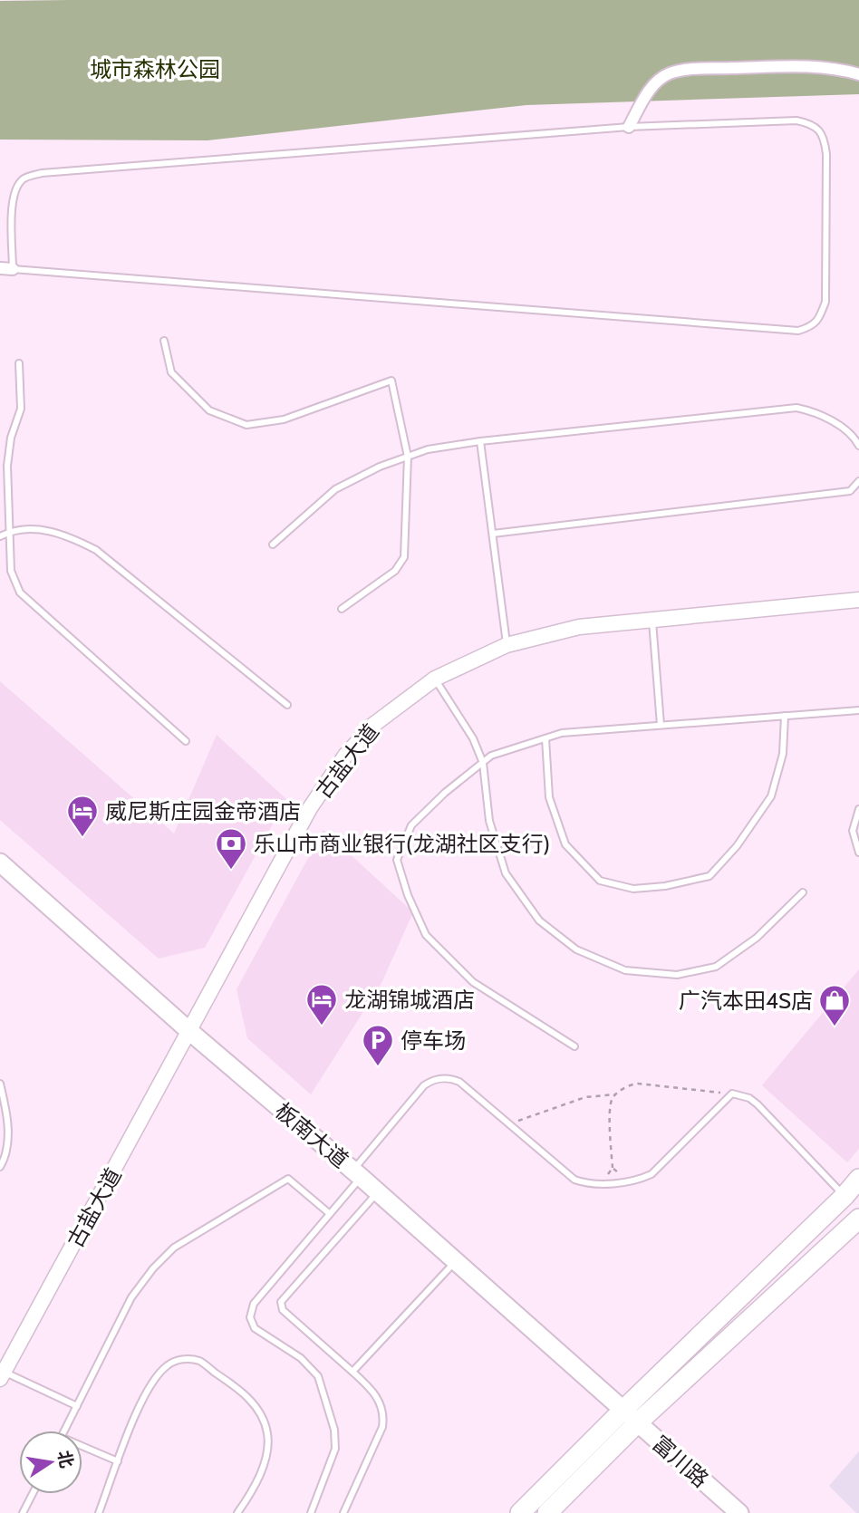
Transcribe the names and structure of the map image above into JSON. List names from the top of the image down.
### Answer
{
  "streets": {
    "main road": ["板南大道", "富川路"],
    "street": ["古盐大道"]
  },
  "crossings": [
    ["古盐大道", "板南大道"],
    ["板南大道", "富川路"]
  ],
  "parks": ["城市森林公园"],
  "places": {
    "hotel": ["威尼斯庄园金帝酒店", "龙湖锦城酒店"],
    "bank": ["乐山市商业银行(龙湖社区支行)"],
    "shop": ["广汽本田4S店"],
    "parking": ["停车场"]
  },
  "north": "right"
}
